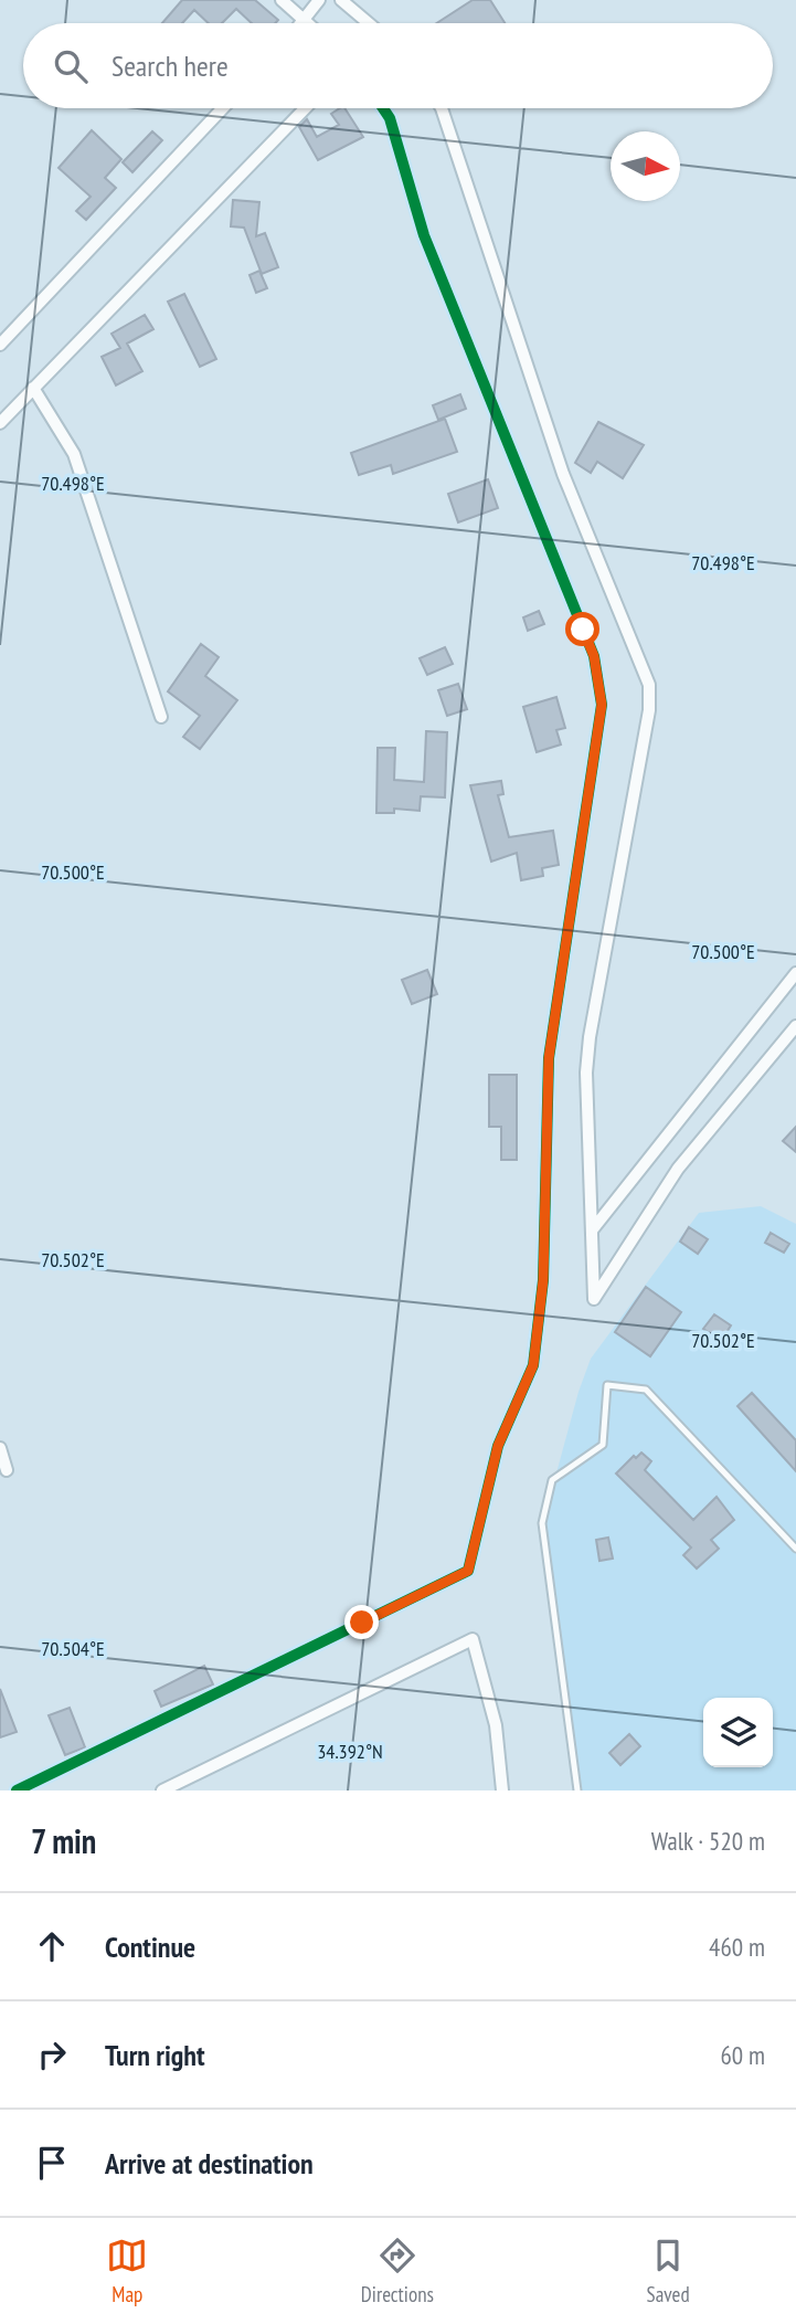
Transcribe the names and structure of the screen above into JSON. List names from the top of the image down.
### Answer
{
  "north": "right",
  "page": {
    "search": "Search here",
    "heading": ["7 min", "Walk · 520 m"],
    "list": [
      ["Continue", "460 m"],
      ["Turn right", "60 m"],
      "Arrive at destination"
    ],
    "nav": ["Map", "Directions", "Saved"]
  },
  "coordinates": [
    "70.498°E",
    "70.500°E",
    "70.502°E",
    "70.504°E",
    "34.392°N"
  ]
}
